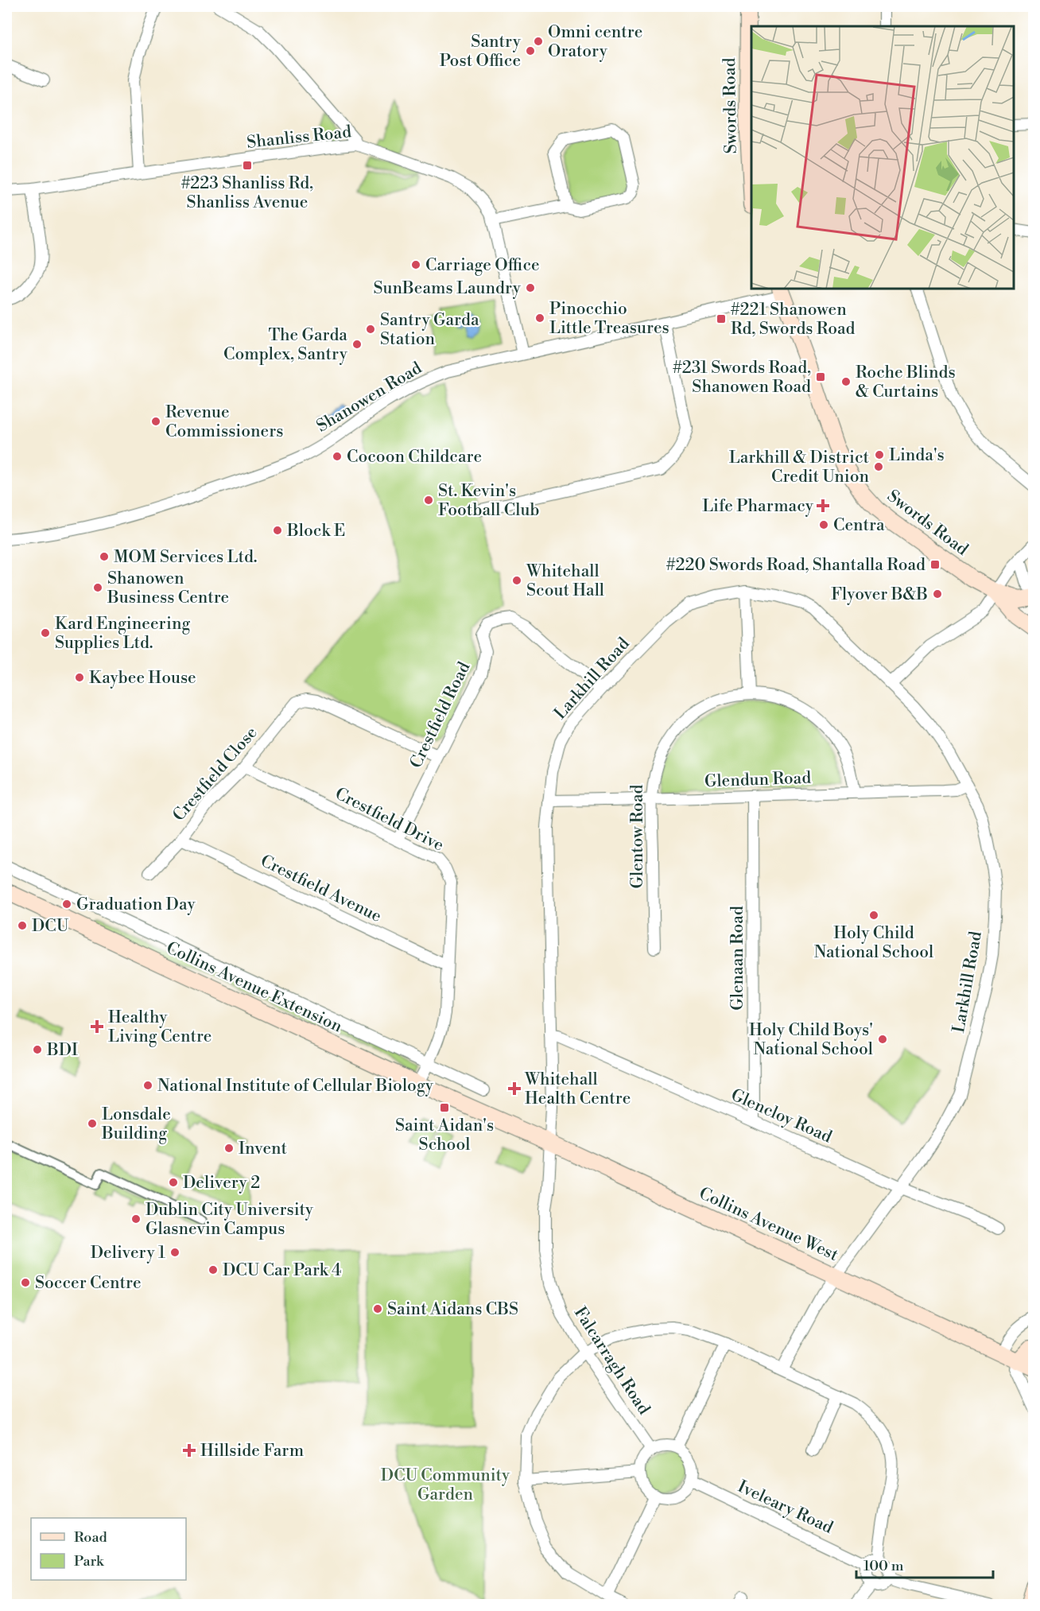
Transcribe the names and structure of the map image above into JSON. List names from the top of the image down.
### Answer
{
  "streets": {
    "main road": ["Swords Road", "Collins Avenue Extension", "Collins Avenue West"],
    "street": [
      "Shanliss Road",
      "Shanowen Road",
      "Larkhill Road",
      "Crestfield Road",
      "Crestfield Close",
      "Glendun Road",
      "Crestfield Drive",
      "Glentow Road",
      "Crestfield Avenue",
      "Glenaan Road",
      "Glencloy Road",
      "Falcarragh Road",
      "Iveleary Road"
    ]
  },
  "crossings": [
    ["Swords Road", "Shanowen Road"],
    ["Shanliss Road", "Shanowen Road"],
    ["Larkhill Road", "Crestfield Road"],
    ["Larkhill Road", "Glendun Road"],
    ["Larkhill Road", "Glencloy Road"],
    ["Larkhill Road", "Collins Avenue West"],
    ["Larkhill Road", "Falcarragh Road"],
    ["Crestfield Road", "Crestfield Close"],
    ["Crestfield Road", "Crestfield Drive"],
    ["Crestfield Close", "Crestfield Drive"],
    ["Crestfield Close", "Crestfield Avenue"],
    ["Glendun Road", "Glentow Road"],
    ["Glendun Road", "Glenaan Road"],
    ["Crestfield Drive", "Crestfield Avenue"],
    ["Crestfield Drive", "Collins Avenue Extension"],
    ["Glenaan Road", "Glencloy Road"],
    ["Collins Avenue Extension", "Collins Avenue West"],
    ["Collins Avenue West", "Falcarragh Road"],
    ["Falcarragh Road", "Iveleary Road"]
  ],
  "parks": ["DCU Community Garden"],
  "places": {
    "other": [
      "Omni centre Oratory",
      "Santry Post Office",
      "Carriage Office",
      "SunBeams Laundry",
      "Pinocchio Little Treasures",
      "Santry Garda Station",
      "The Garda Complex, Santry",
      "Roche Blinds & Curtains",
      "Revenue Commissioners",
      "Linda's",
      "Cocoon Childcare",
      "Larkhill & District Credit Union",
      "St. Kevin's Football Club",
      "Centra",
      "Block E",
      "MOM Services Ltd.",
      "Whitehall Scout Hall",
      "Shanowen Business Centre",
      "Flyover B&B",
      "Kard Engineering Supplies Ltd.",
      "Kaybee House",
      "Graduation Day",
      "Holy Child National School",
      "DCU",
      "Holy Child Boys' National School",
      "BDI",
      "National Institute of Cellular Biology",
      "Lonsdale Building",
      "Invent",
      "Delivery 2",
      "Dublin City University Glasnevin Campus",
      "Delivery 1",
      "DCU Car Park 4",
      "Soccer Centre",
      "Saint Aidans CBS"
    ],
    "transit": [
      "#223 Shanliss Rd, Shanliss Avenue",
      "#221 Shanowen Rd, Swords Road",
      "#231 Swords Road, Shanowen Road",
      "#220 Swords Road, Shantalla Road",
      "Saint Aidan's School"
    ],
    "health": [
      "Life Pharmacy",
      "Healthy Living Centre",
      "Whitehall Health Centre",
      "Hillside Farm"
    ]
  },
  "legend": ["Road", "Park"],
  "scale_bar": "100 m"
}
